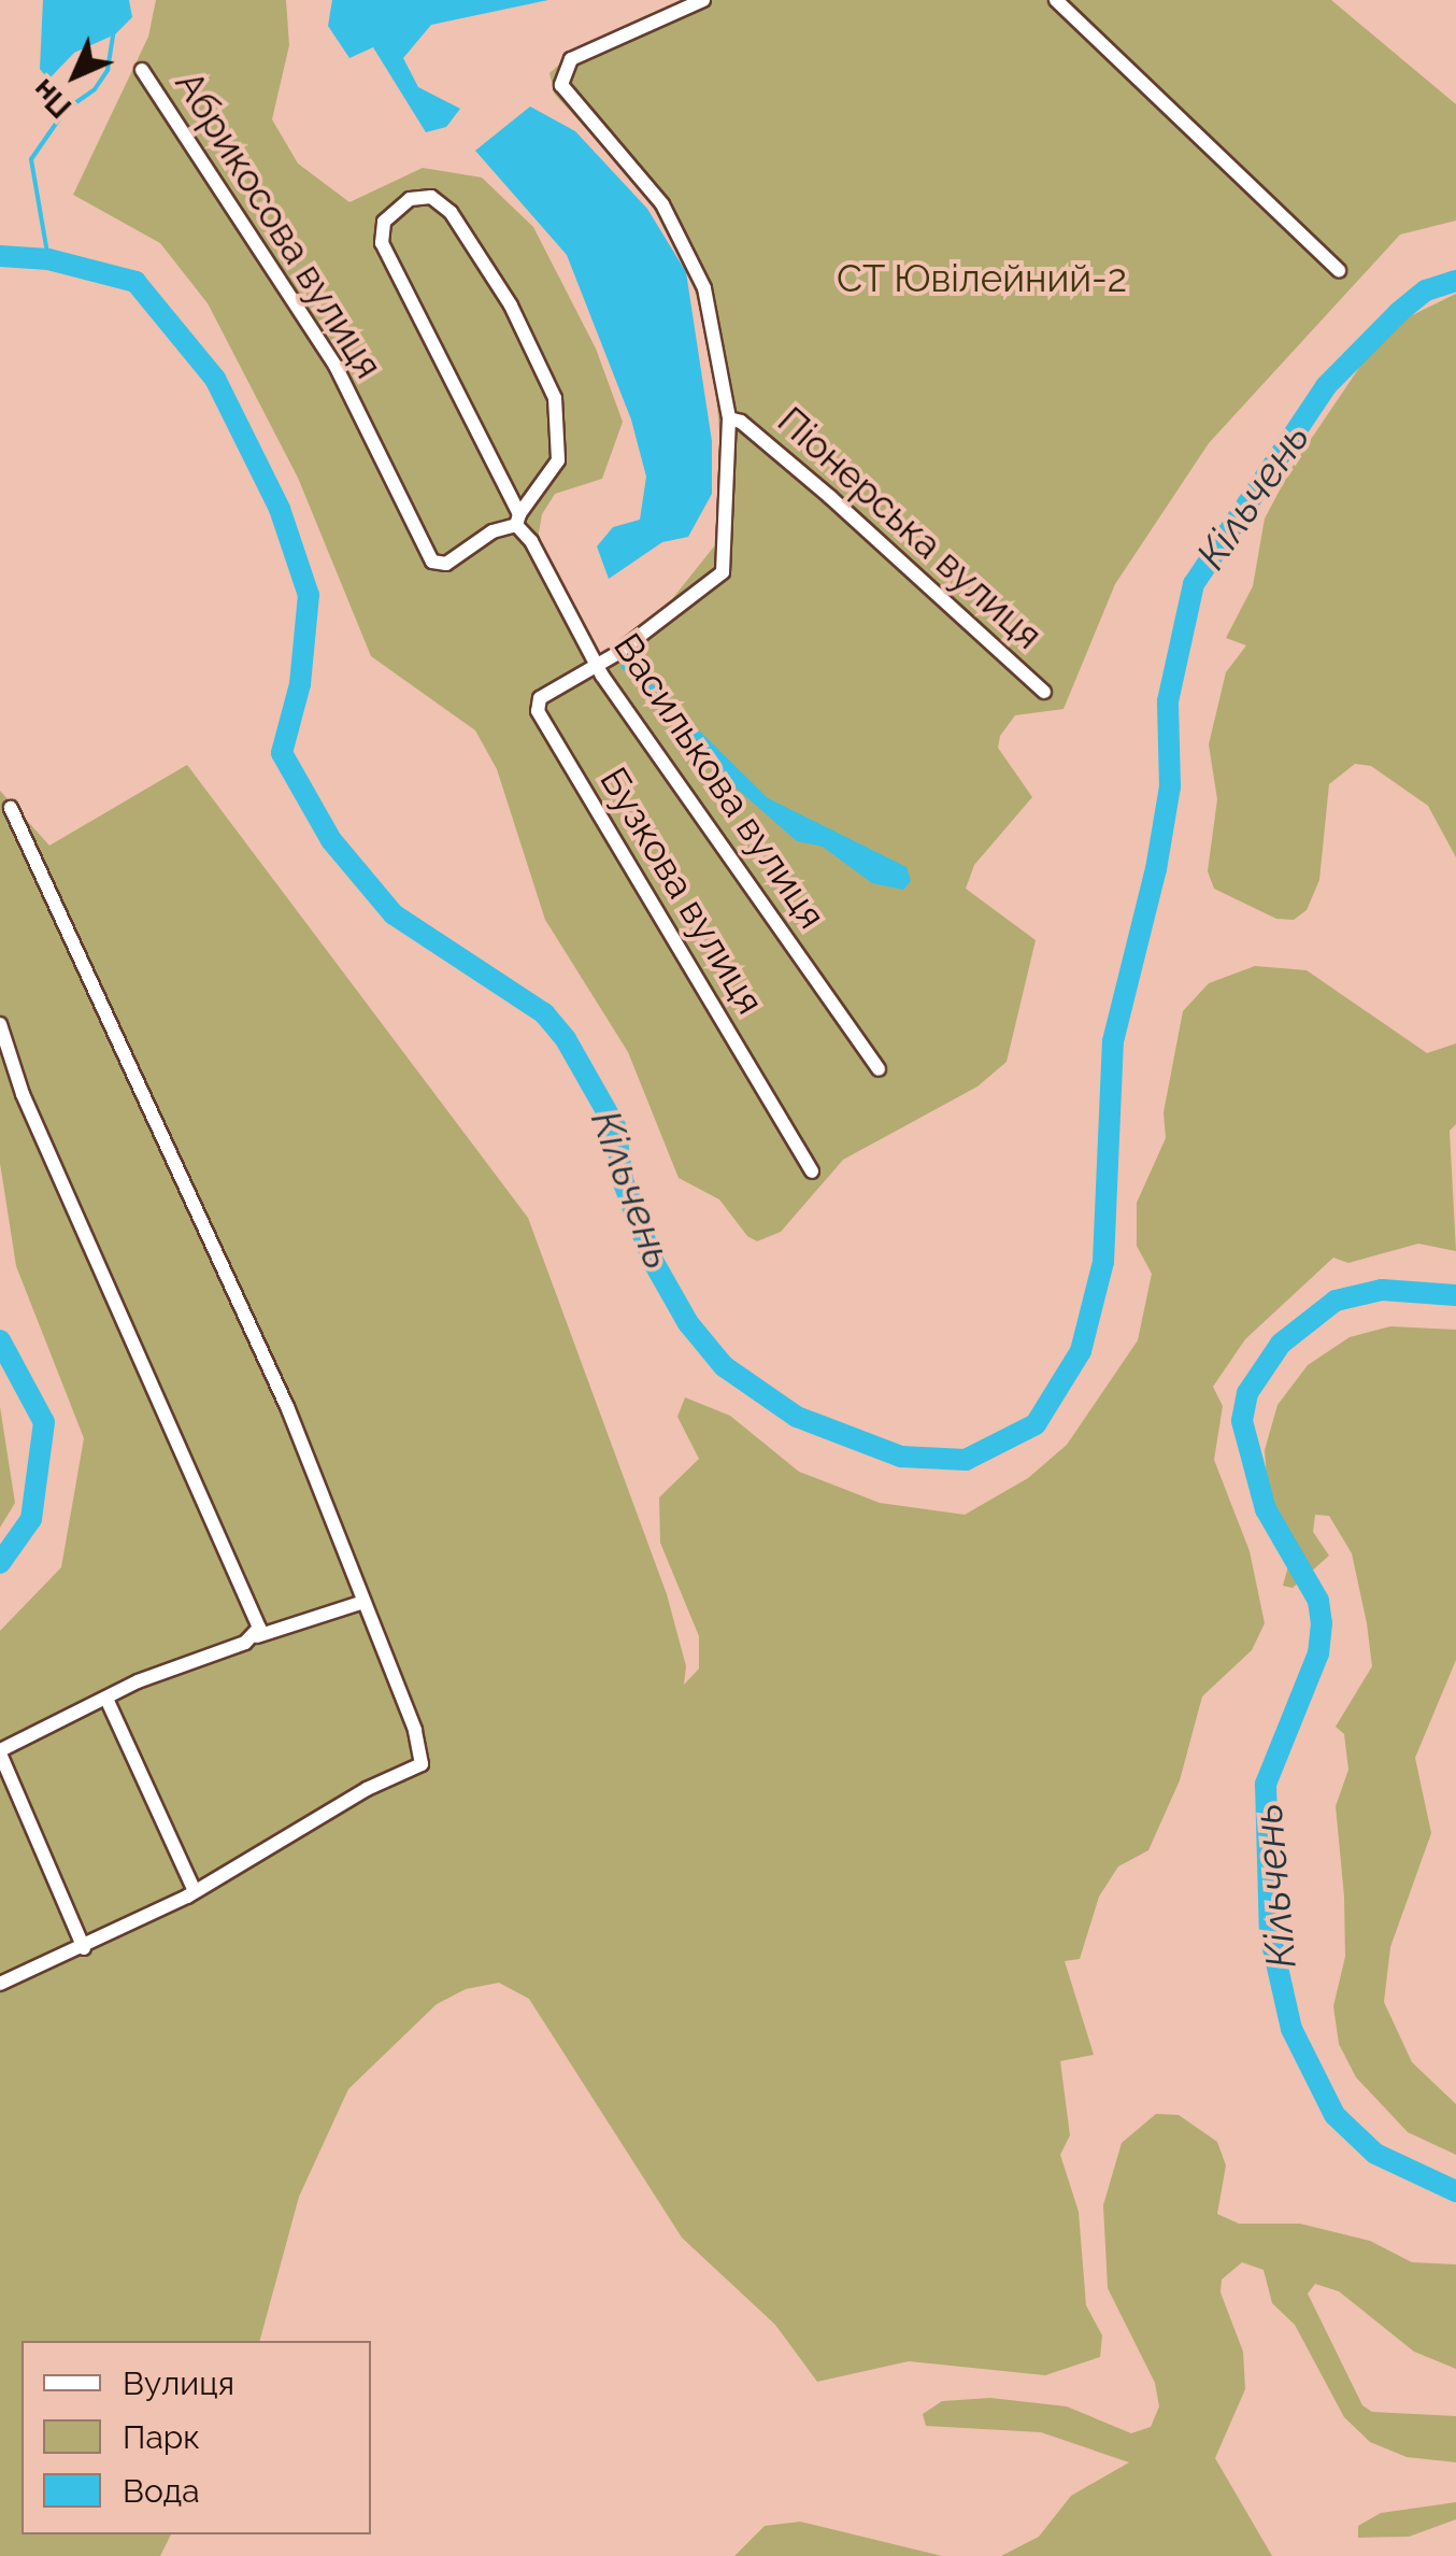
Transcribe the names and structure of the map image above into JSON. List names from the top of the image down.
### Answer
{
  "streets": {
    "street": [
      "Абрикосова вулиця",
      "Піонерська вулиця",
      "Василькова вулиця",
      "Бузкова вулиця"
    ]
  },
  "crossings": [
    ["Абрикосова вулиця", "Василькова вулиця"],
    ["Василькова вулиця", "Бузкова вулиця"]
  ],
  "water": ["Кільчень"],
  "parks": ["СT Ювілейний-2"],
  "legend": ["Вулиця", "Парк", "Вода"],
  "north": "bottom left"
}
